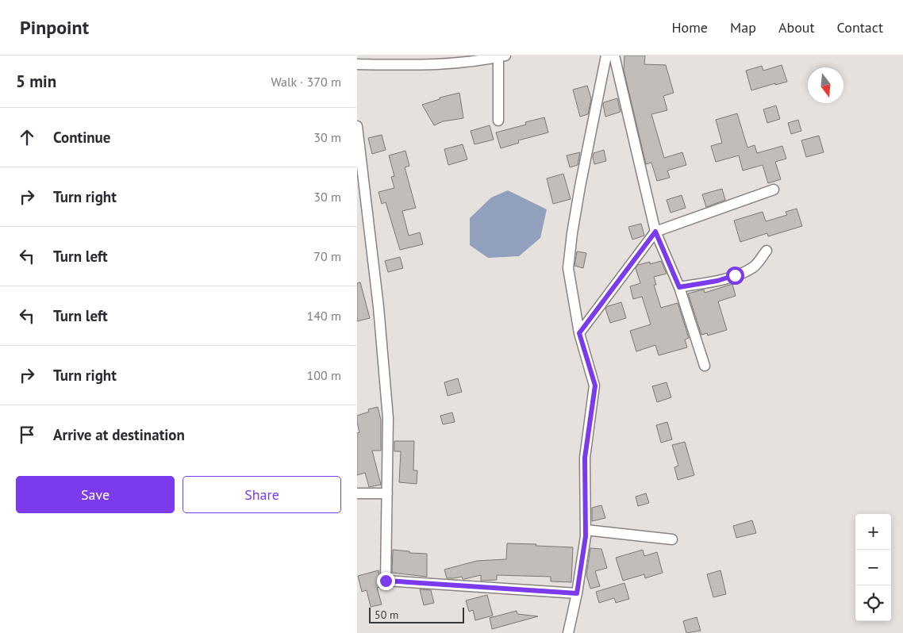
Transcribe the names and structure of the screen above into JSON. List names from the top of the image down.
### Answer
{
  "scale_bar": "50 m",
  "north": "bottom",
  "page": {
    "header": "Pinpoint",
    "nav": [
      "Home",
      "Map",
      "About",
      "Contact"
    ],
    "heading": ["5 min", "Walk · 370 m"],
    "list": [
      ["Continue", "30 m"],
      ["Turn right", "30 m"],
      ["Turn left", "70 m"],
      ["Turn left", "140 m"],
      ["Turn right", "100 m"],
      "Arrive at destination"
    ],
    "buttons": ["Save", "Share"],
    "map_buttons": ["+", "−"],
    "scale": "50 m"
  }
}
